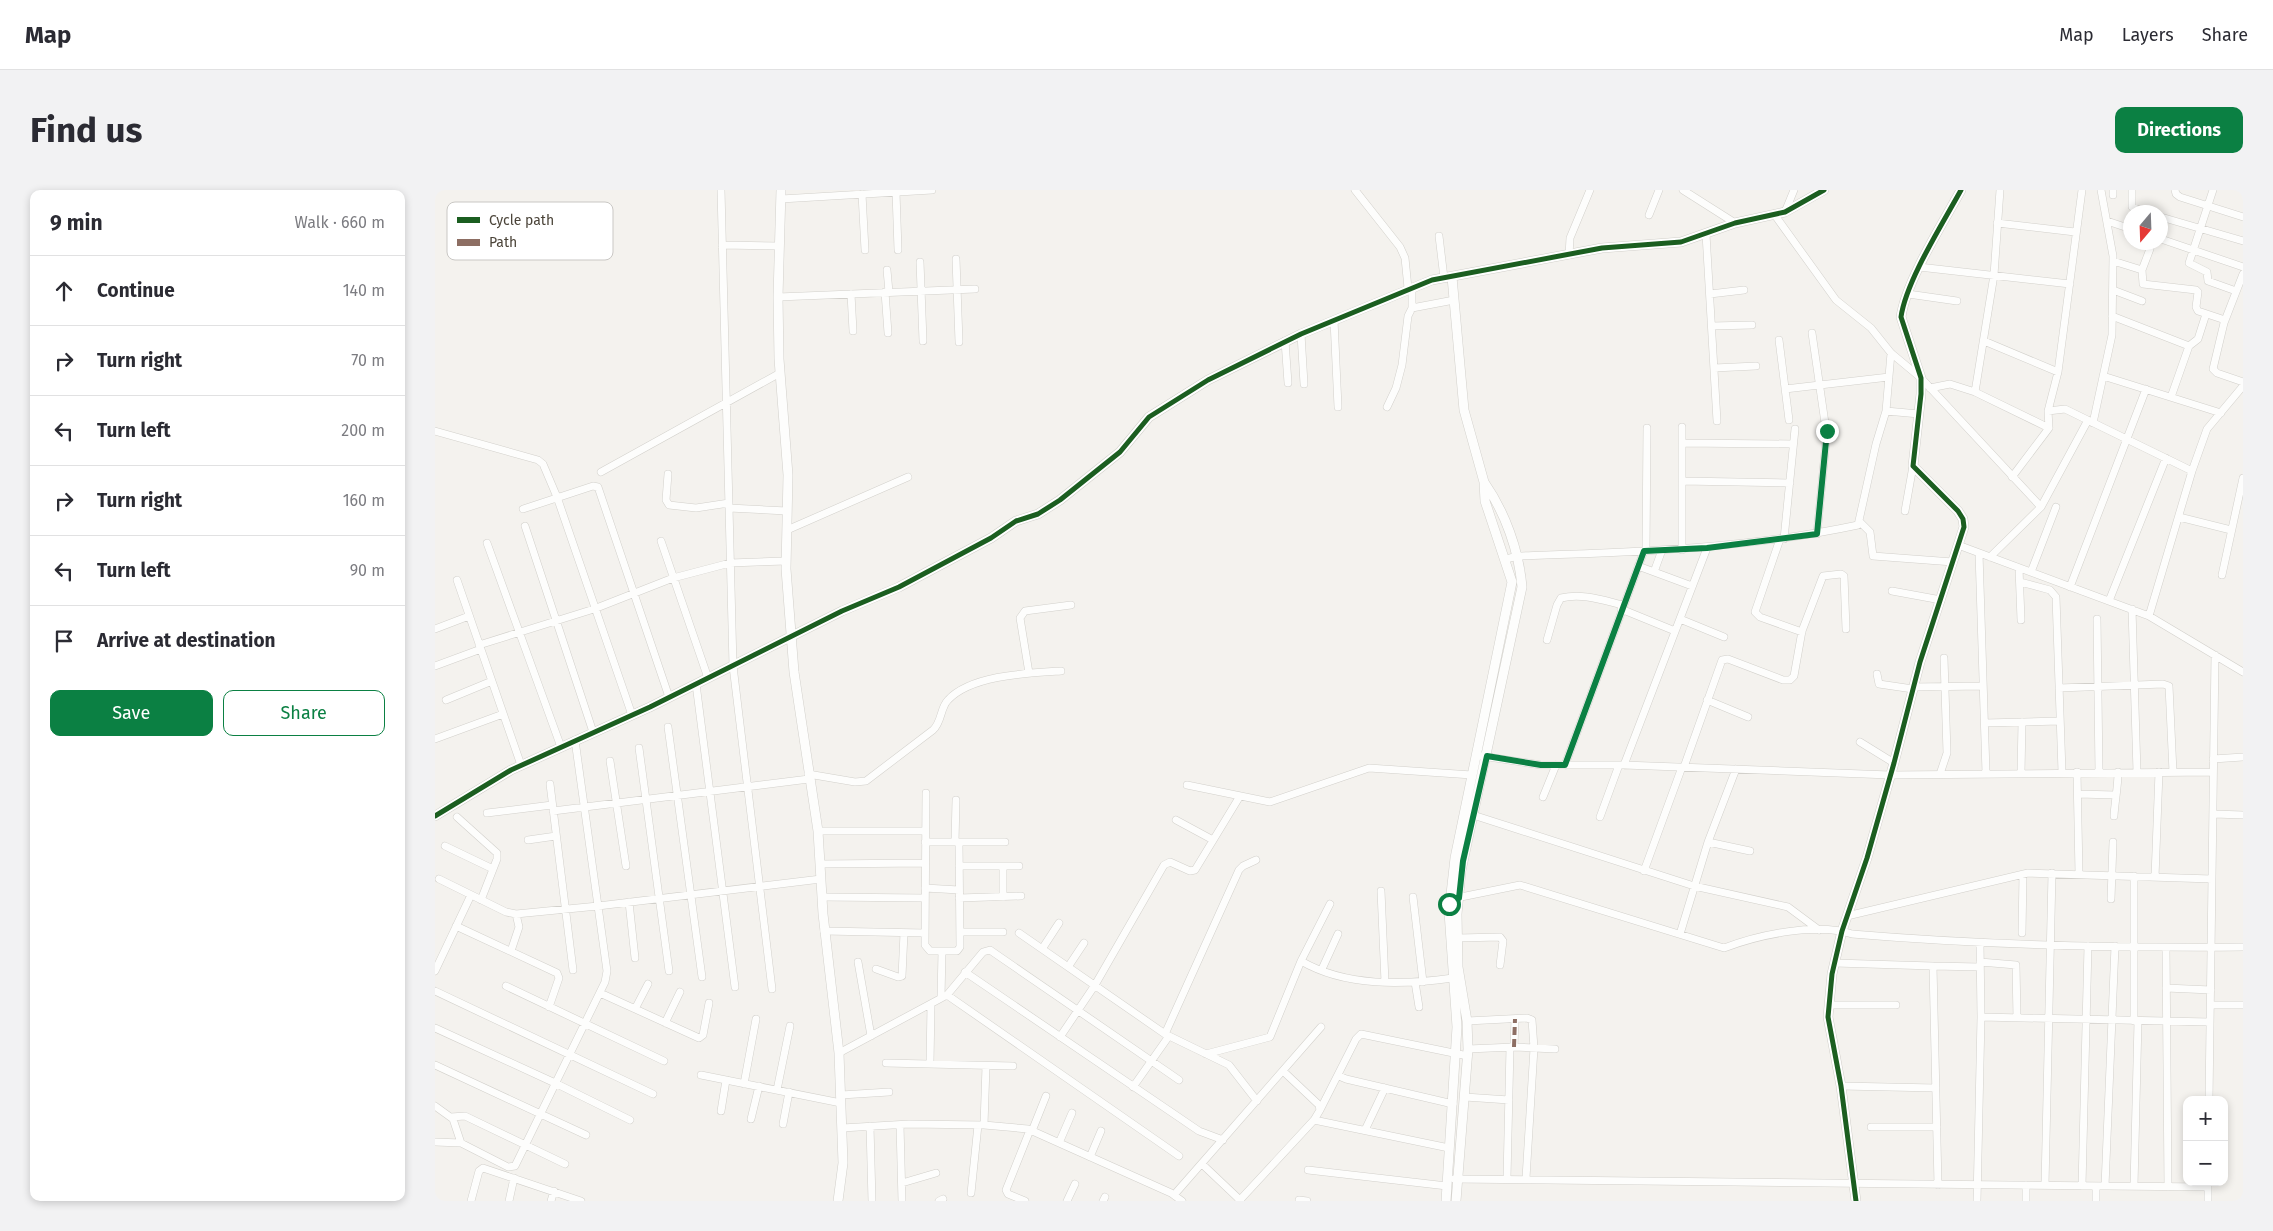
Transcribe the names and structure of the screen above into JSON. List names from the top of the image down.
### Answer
{
  "legend": ["Cycle path", "Path"],
  "north": "bottom",
  "page": {
    "header": "Map",
    "nav": ["Map", "Layers", "Share"],
    "buttons": [
      "Directions",
      ["Save", "Share"]
    ],
    "title": "Find us",
    "heading": ["9 min", "Walk · 660 m"],
    "list": [
      ["Continue", "140 m"],
      ["Turn right", "70 m"],
      ["Turn left", "200 m"],
      ["Turn right", "160 m"],
      ["Turn left", "90 m"],
      "Arrive at destination"
    ],
    "map_buttons": ["+", "−"]
  }
}
